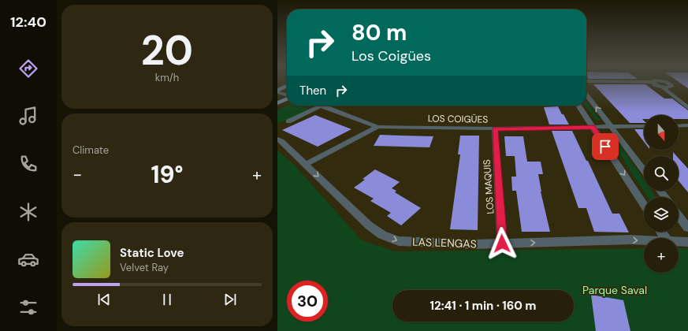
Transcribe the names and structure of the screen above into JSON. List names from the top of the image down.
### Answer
{
  "streets": {
    "street": ["LOS COIGÜES", "LOS MAQUIS", "LAS LENGAS"]
  },
  "crossings": [
    ["LOS COIGÜES", "LOS MAQUIS"],
    ["LOS MAQUIS", "LAS LENGAS"]
  ],
  "one_way": ["LAS LENGAS"],
  "parks": ["Parque Saval"],
  "north": "bottom",
  "page": {
    "tabs": "12:40",
    "tile": [
      ["20", "km/h"],
      "Climate"
    ],
    "turn": ["80 m", "Los Coigües"],
    "then": "Then",
    "map_buttons": "+",
    "heat": ["−", "19°", "+"],
    "song": ["Static Love", "Velvet Ray"],
    "limit": "30",
    "trip": "12:41 · 1 min · 160 m"
  }
}
